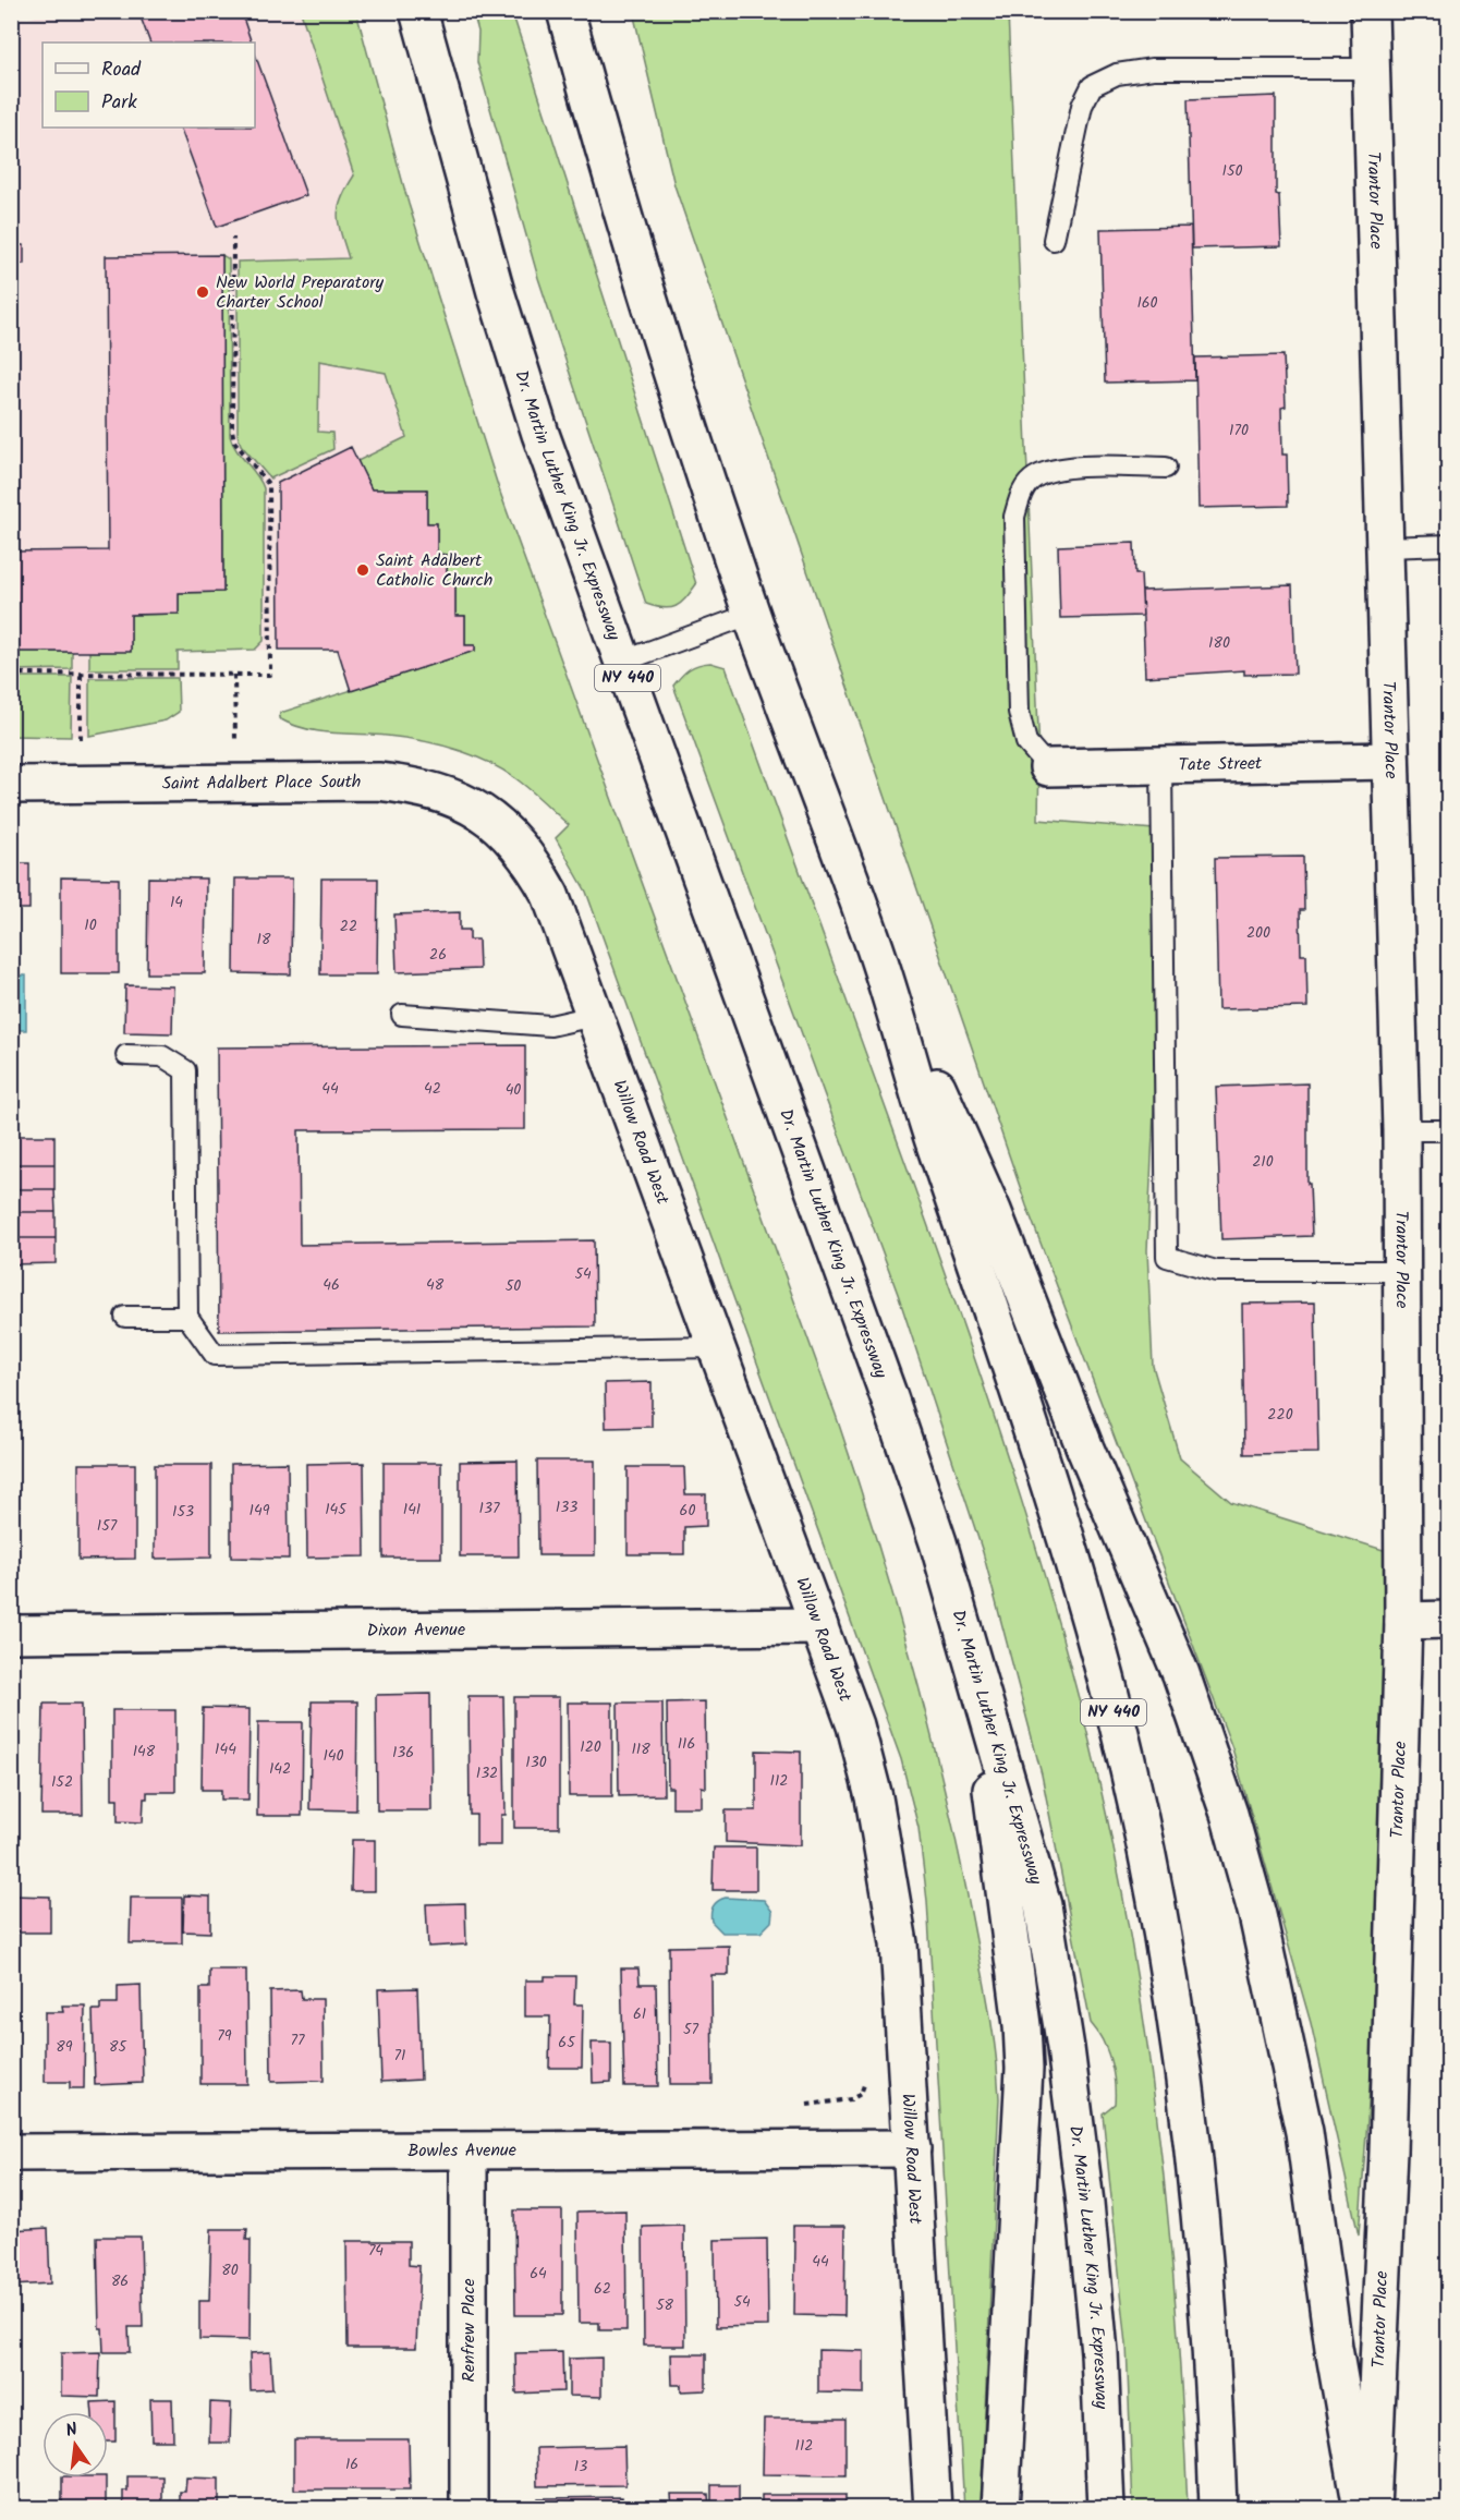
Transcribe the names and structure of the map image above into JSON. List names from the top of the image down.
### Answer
{
  "streets": {
    "main road": [
      "Trantor Place",
      "Dr. Martin Luther King Jr. Expressway",
      "NY 440",
      "Tate Street",
      "Saint Adalbert Place South",
      "Willow Road West",
      "Dixon Avenue",
      "Bowles Avenue",
      "Renfrew Place"
    ]
  },
  "crossings": [
    ["Trantor Place", "Tate Street"],
    ["Saint Adalbert Place South", "Willow Road West"],
    ["Willow Road West", "Dixon Avenue"],
    ["Willow Road West", "Bowles Avenue"],
    ["Bowles Avenue", "Renfrew Place"]
  ],
  "places": ["New World Preparatory Charter School", "Saint Adalbert Catholic Church"],
  "house_numbers": [
    "150",
    "160",
    "170",
    "180",
    "14",
    "10",
    "22",
    "200",
    "18",
    "26",
    "44",
    "42",
    "40",
    "210",
    "54",
    "46",
    "48",
    "50",
    "220",
    "133",
    "137",
    "145",
    "141",
    "149",
    "60",
    "153",
    "157",
    "116",
    "120",
    "144",
    "118",
    "148",
    "136",
    "140",
    "130",
    "142",
    "132",
    "112",
    "152",
    "61",
    "57",
    "79",
    "77",
    "65",
    "89",
    "85",
    "71",
    "74",
    "44",
    "80",
    "64",
    "86",
    "62",
    "54",
    "58",
    "112",
    "16",
    "13"
  ],
  "legend": ["Road", "Park"],
  "north": "top"
}
